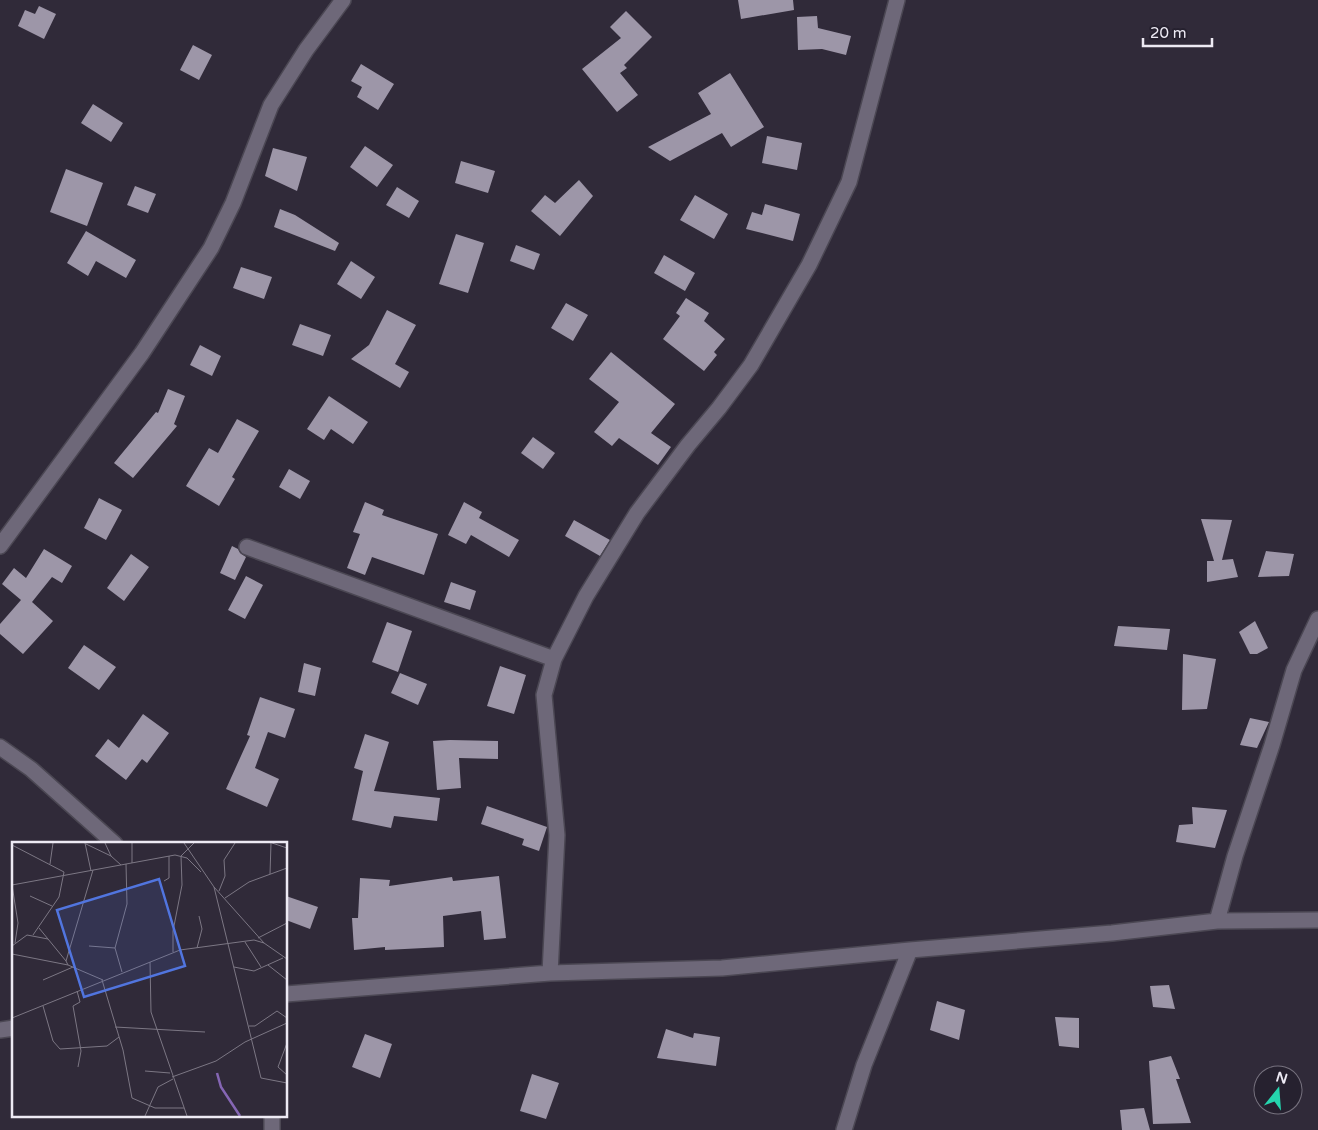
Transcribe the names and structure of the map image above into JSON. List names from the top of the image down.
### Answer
{
  "scale_bar": "20 m",
  "north": "top"
}
